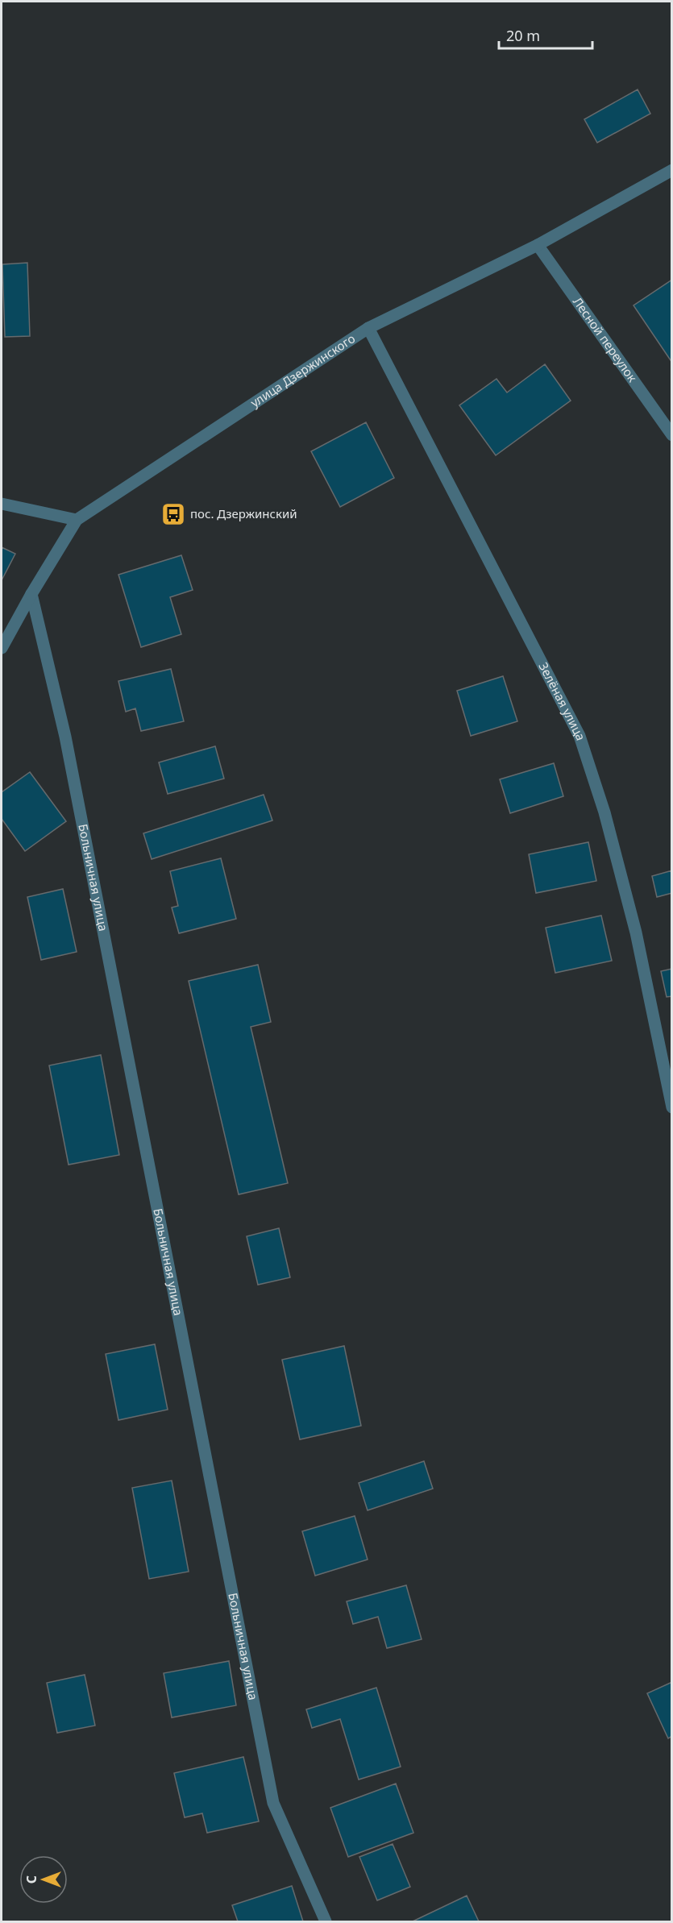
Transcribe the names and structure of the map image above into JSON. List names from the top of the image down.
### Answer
{
  "streets": {
    "street": [
      "Лесной переулок",
      "улица Дзержинского",
      "Зелёная улица",
      "Больничная улица"
    ]
  },
  "crossings": [
    ["Лесной переулок", "улица Дзержинского"],
    ["улица Дзержинского", "Зелёная улица"],
    ["улица Дзержинского", "Больничная улица"]
  ],
  "places": {
    "bus stop": ["пос. Дзержинский"]
  },
  "scale_bar": "20 m",
  "north": "left"
}
